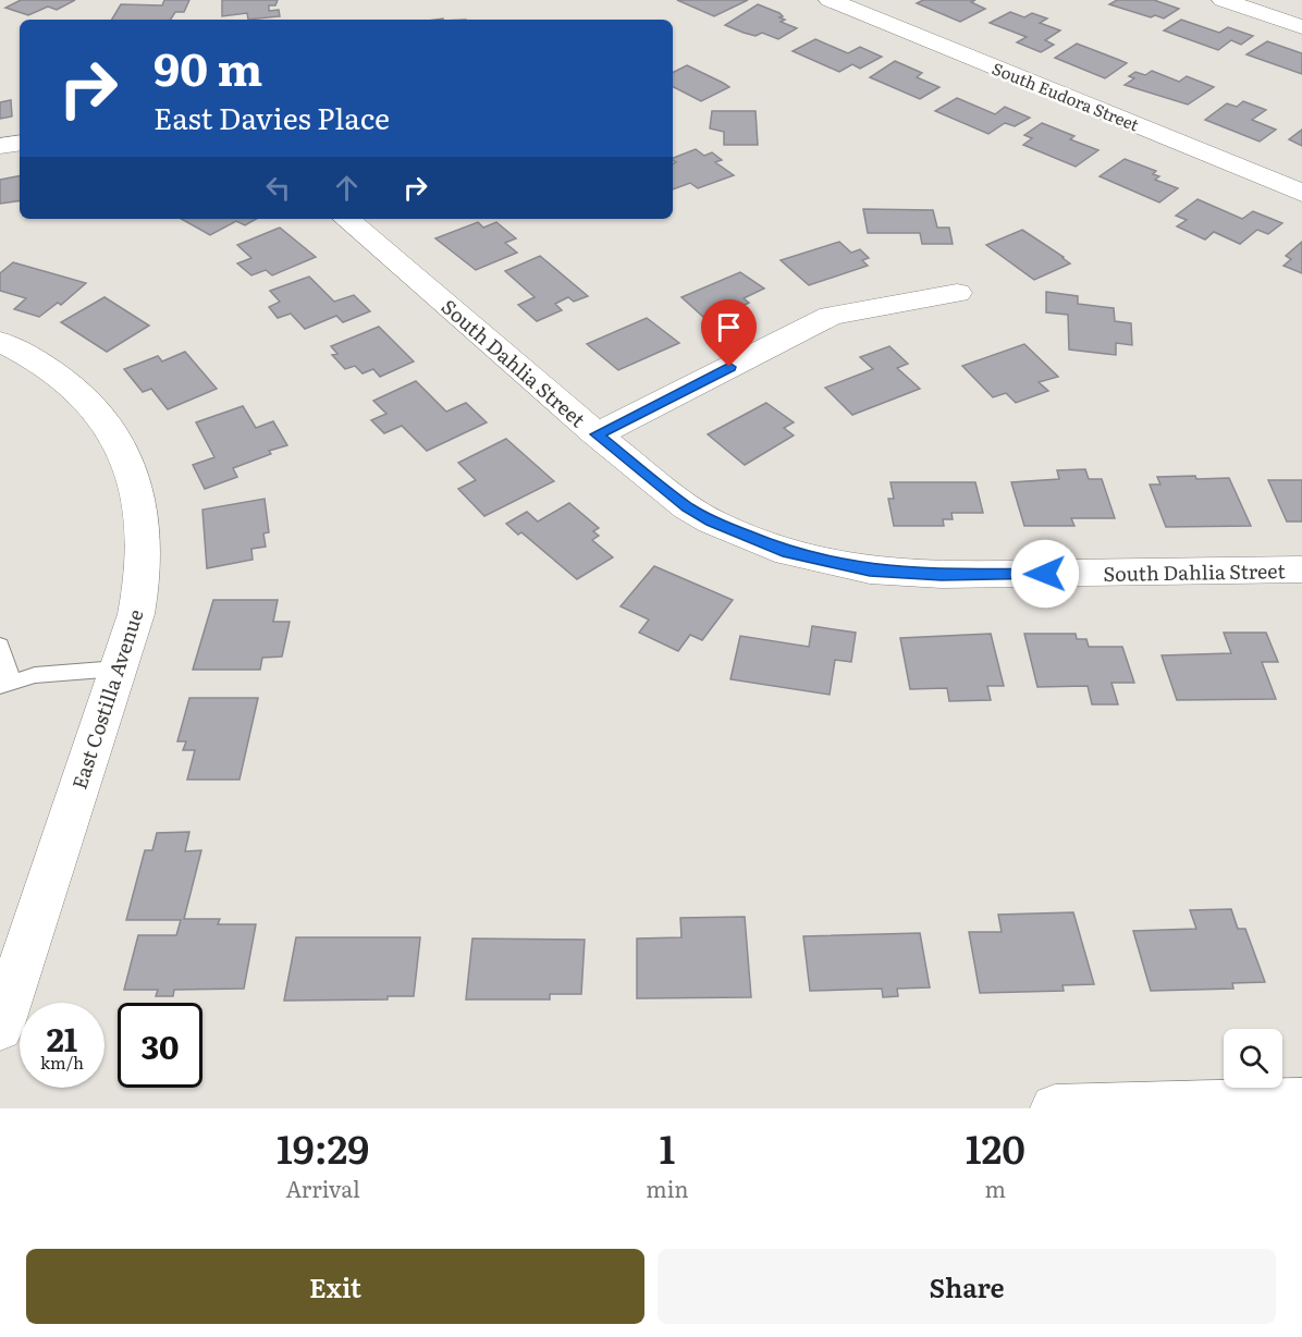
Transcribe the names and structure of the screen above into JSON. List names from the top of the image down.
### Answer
{
  "streets": {
    "street": ["South Eudora Street", "South Dahlia Street", "East Costilla Avenue"]
  },
  "page": {
    "turn": ["90 m", "East Davies Place"],
    "speed": "21 km/h",
    "limit": "30",
    "eta": [
      "19:29",
      "Arrival",
      "1",
      "min",
      "120",
      "m"
    ],
    "buttons": ["Exit", "Share"]
  }
}
